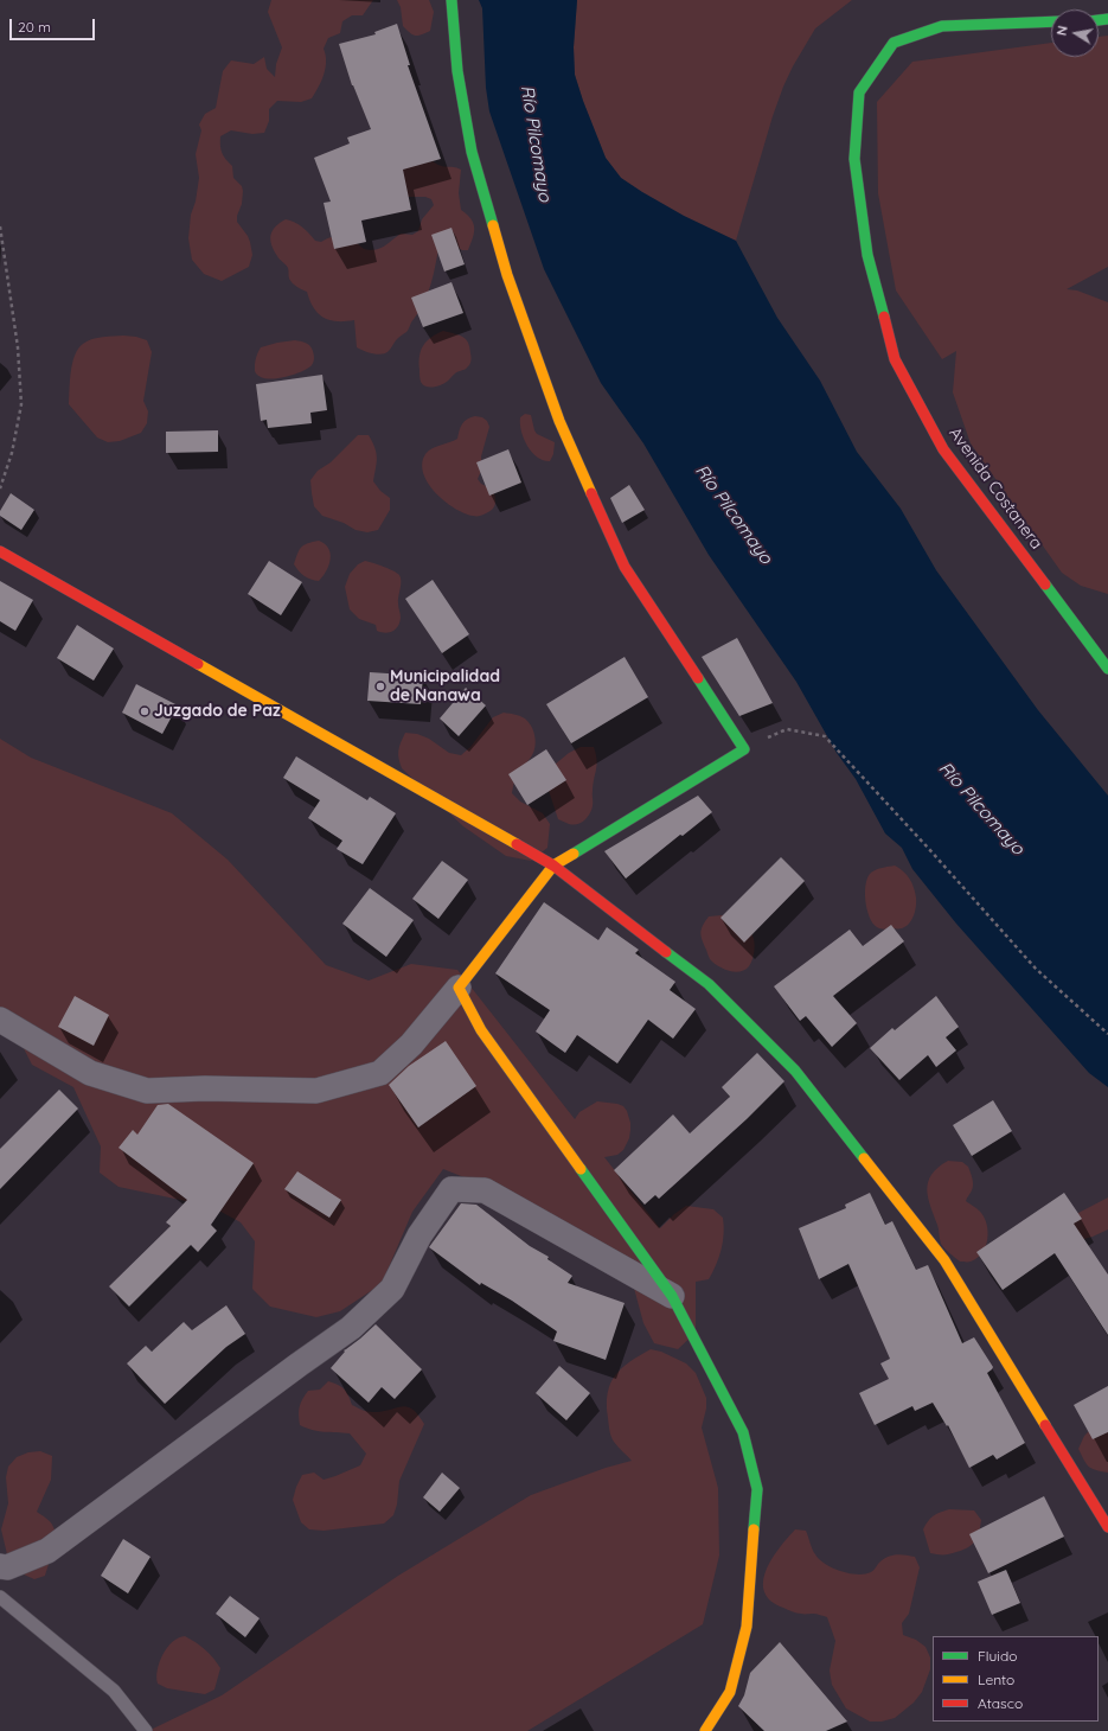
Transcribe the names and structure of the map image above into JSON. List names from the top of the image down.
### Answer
{
  "streets": {
    "street": ["Avenida Costanera"]
  },
  "water": ["Río Pilcomayo"],
  "places": ["Municipalidad de Nanawa", "Juzgado de Paz"],
  "legend": ["Fluido", "Lento", "Atasco"],
  "scale_bar": "20 m",
  "north": "left"
}
